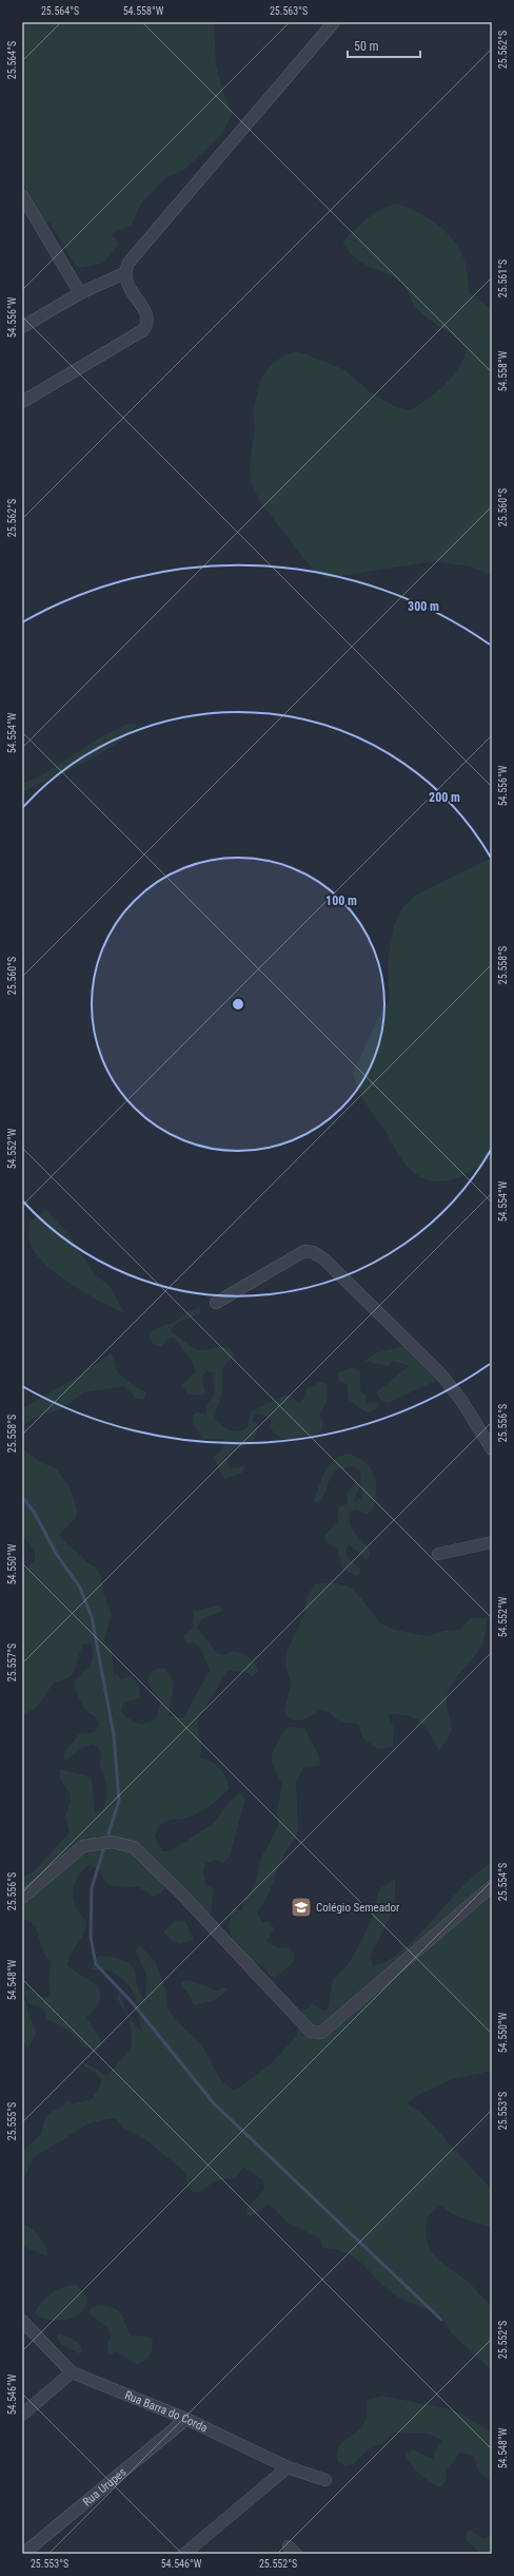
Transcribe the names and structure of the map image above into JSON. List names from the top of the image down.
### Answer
{
  "streets": {
    "street": ["Rua Barra do Corda", "Rua Urupes"]
  },
  "crossings": [
    ["Rua Barra do Corda", "Rua Urupes"]
  ],
  "places": {
    "school or university": ["Colégio Semeador"]
  },
  "scale_bar": "50 m",
  "coordinates": [
    "25.564°S",
    "54.558°W",
    "25.563°S",
    "25.562°S",
    "25.561°S",
    "54.556°W",
    "25.560°S",
    "54.554°W",
    "25.558°S",
    "54.552°W",
    "25.556°S",
    "54.550°W",
    "25.557°S",
    "25.554°S",
    "54.548°W",
    "25.553°S",
    "25.555°S",
    "25.552°S",
    "54.546°W"
  ],
  "rings": ["300 m", "200 m", "100 m"]
}
